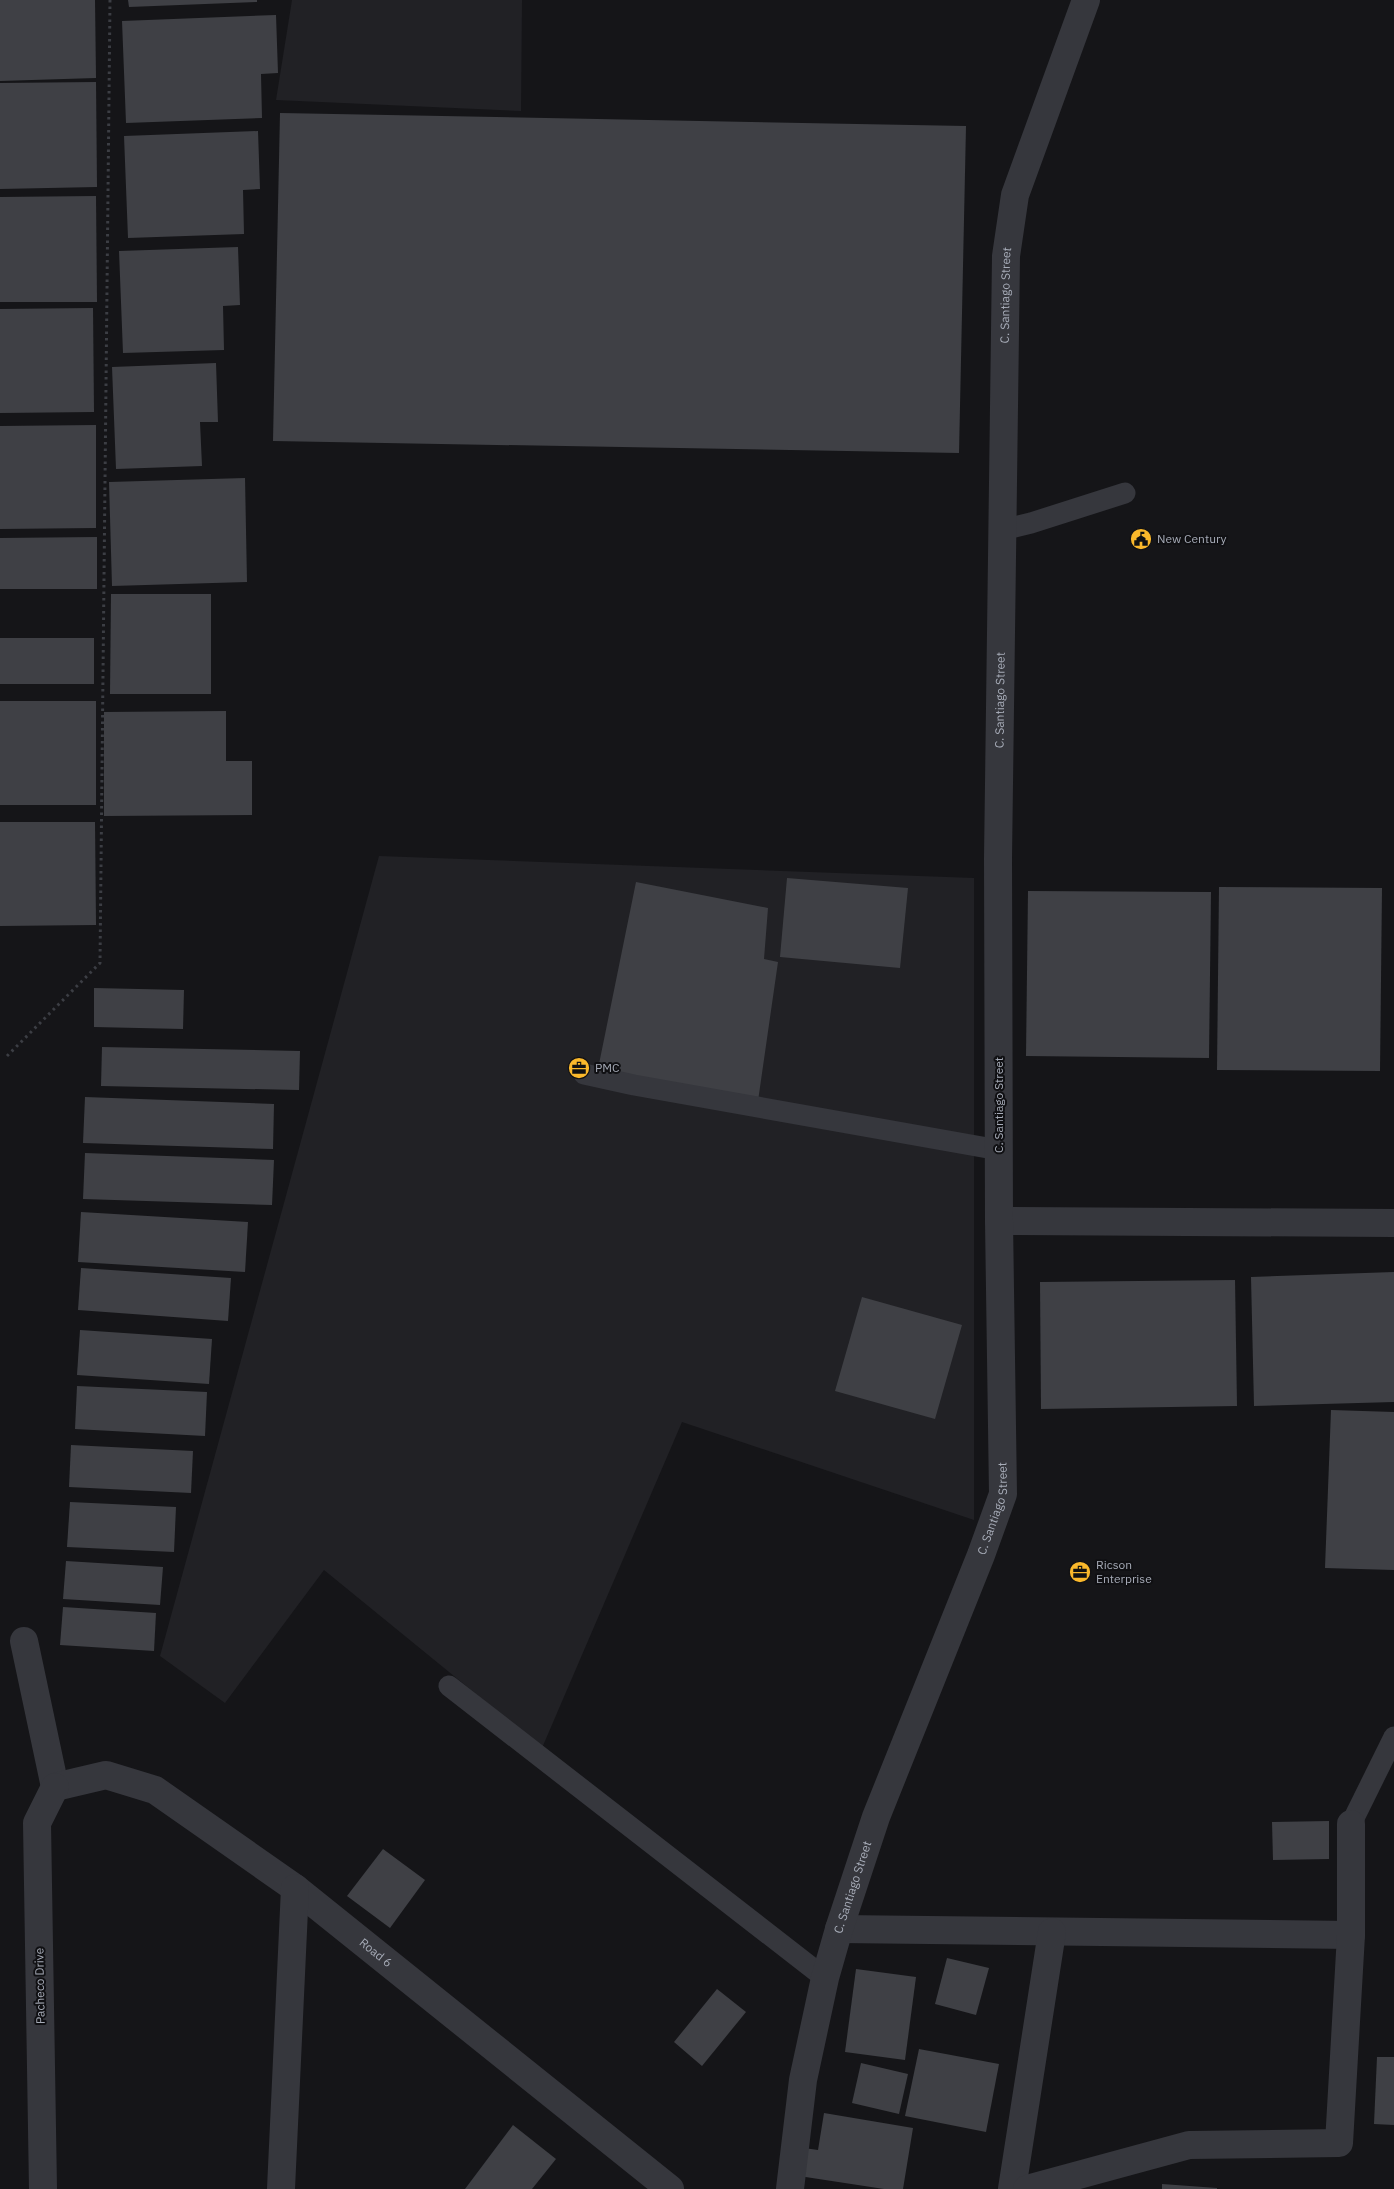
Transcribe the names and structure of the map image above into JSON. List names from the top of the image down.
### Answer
{
  "streets": {
    "street": ["C. Santiago Street", "Road 6", "Pacheco Drive"]
  },
  "crossings": [
    ["Road 6", "Pacheco Drive"]
  ],
  "places": {
    "public building": ["New Century"],
    "office": ["PMC", "Ricson Enterprise"]
  }
}
